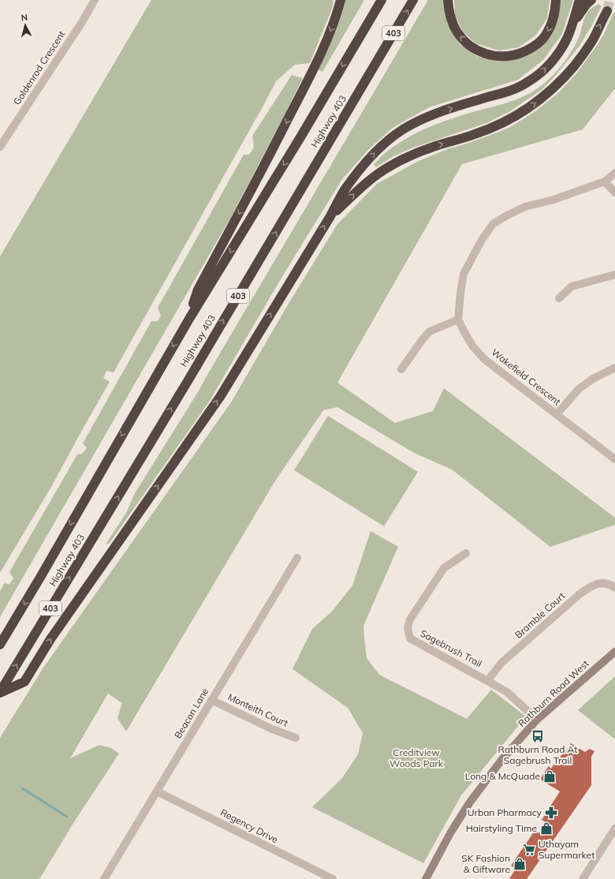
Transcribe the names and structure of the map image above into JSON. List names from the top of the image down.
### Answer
{
  "streets": {
    "highway": ["403", "Highway 403"],
    "street": [
      "Goldenrod Crescent",
      "Wakefield Crescent",
      "Bramble Court",
      "Sagebrush Trail",
      "Rathburn Road West",
      "Monteith Court",
      "Beacon Lane",
      "Regency Drive"
    ]
  },
  "crossings": [
    ["Bramble Court", "Sagebrush Trail"],
    ["Sagebrush Trail", "Rathburn Road West"],
    ["Monteith Court", "Beacon Lane"],
    ["Beacon Lane", "Regency Drive"]
  ],
  "parks": ["Creditview Woods Park"],
  "places": {
    "bus stop": ["Rathburn Road At Sagebrush Trail"],
    "shop": ["Long & McQuade", "Hairstyling Time", "SK Fashion & Giftware"],
    "pharmacy": ["Urban Pharmacy"],
    "supermarket": ["Uthayam Supermarket"]
  },
  "north": "top"
}
